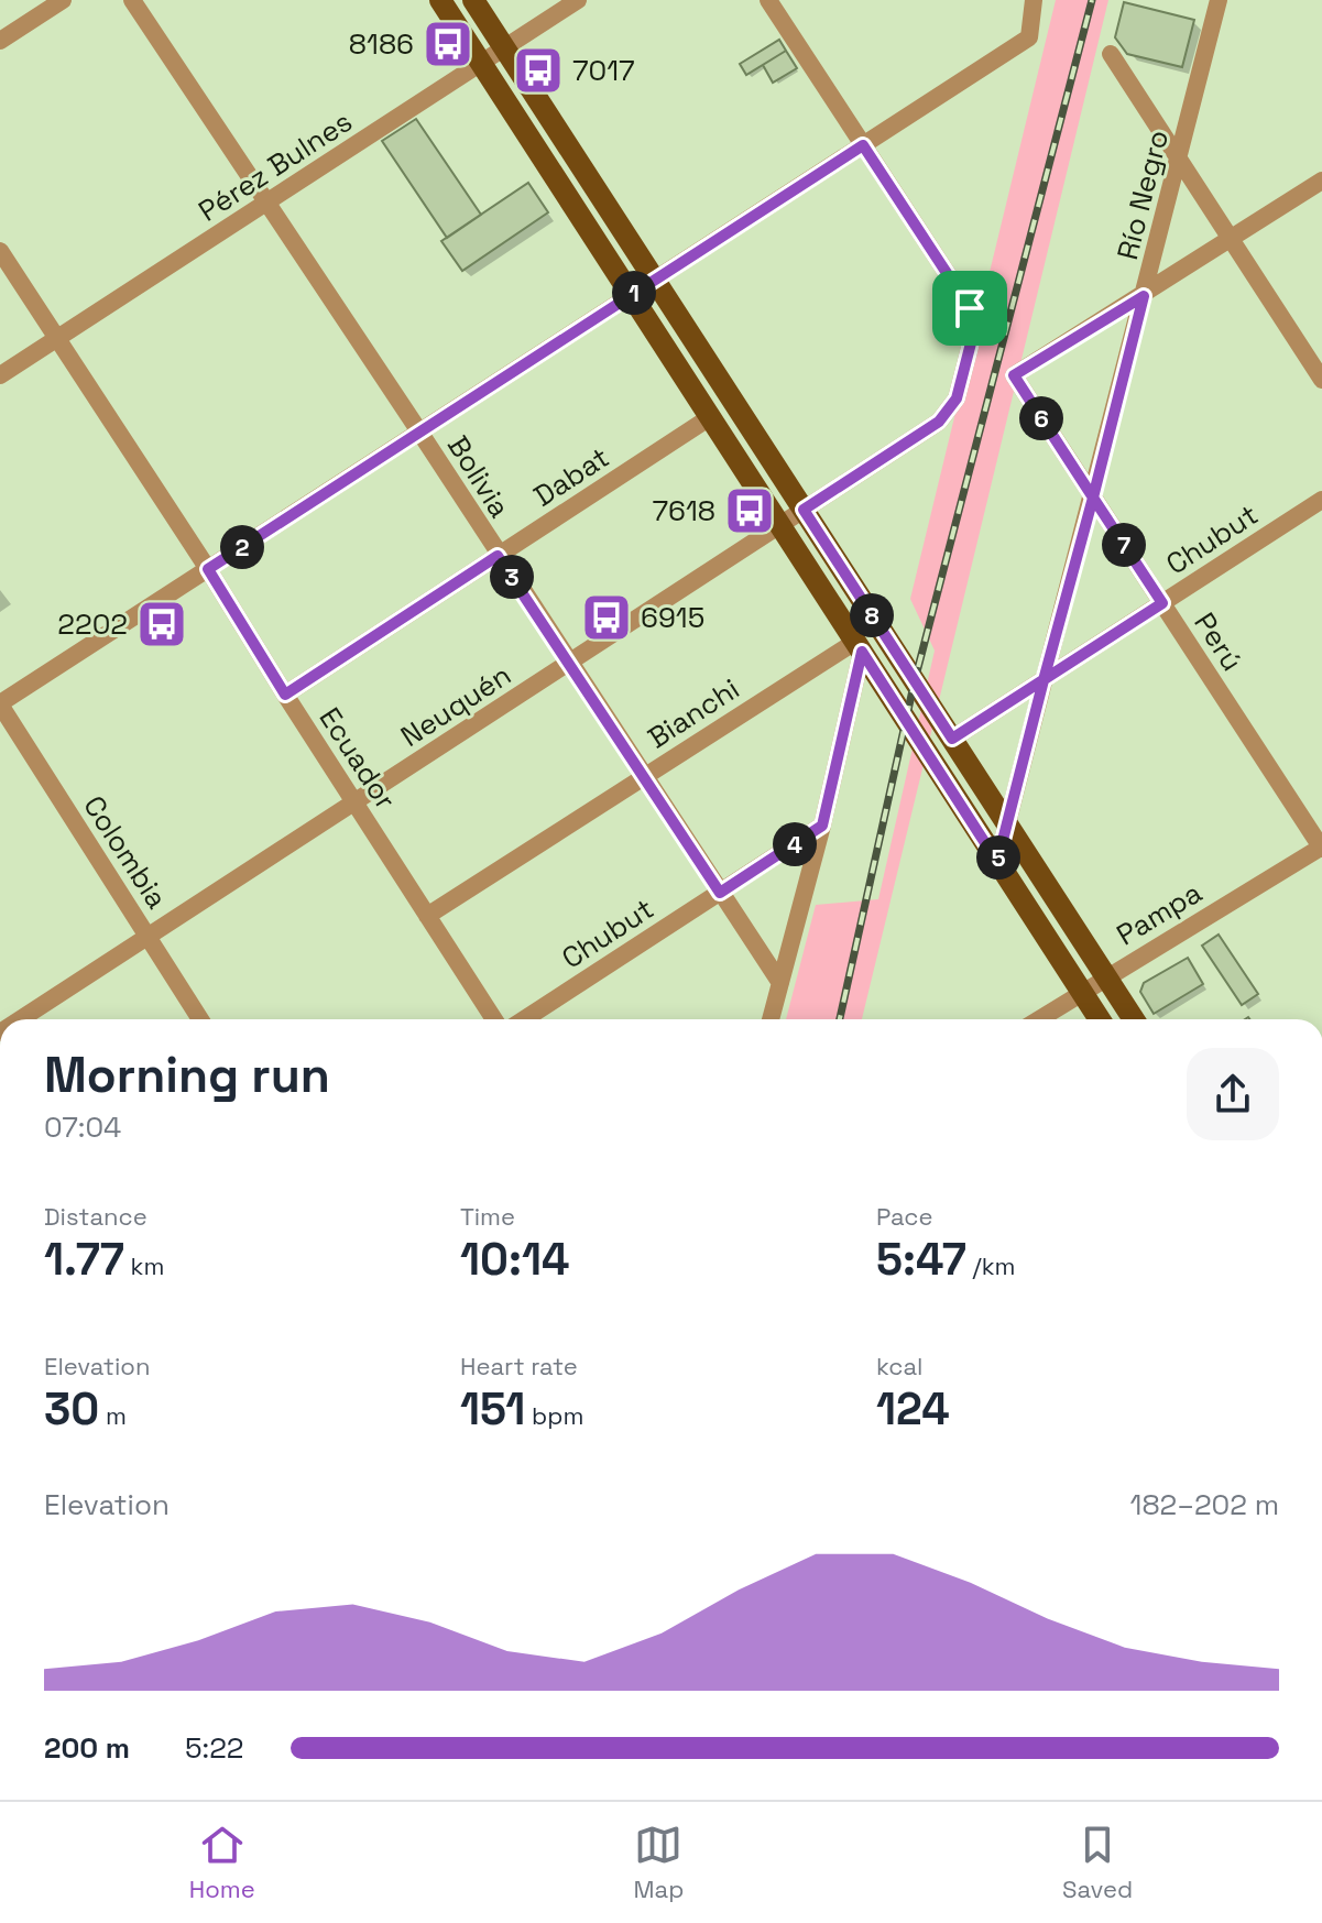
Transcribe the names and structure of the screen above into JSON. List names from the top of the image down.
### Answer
{
  "streets": {
    "street": [
      "Pérez Bulnes",
      "Río Negro",
      "Bolivia",
      "Dabat",
      "Chubut",
      "Perú",
      "Neuquén",
      "Bianchi",
      "Ecuador",
      "Colombia",
      "Pampa"
    ]
  },
  "crossings": [
    ["Pérez Bulnes", "Bolivia"],
    ["Pérez Bulnes", "Ecuador"],
    ["Río Negro", "Chubut"],
    ["Río Negro", "Perú"],
    ["Bolivia", "Dabat"],
    ["Bolivia", "Chubut"],
    ["Bolivia", "Neuquén"],
    ["Bolivia", "Bianchi"],
    ["Dabat", "Ecuador"],
    ["Chubut", "Perú"],
    ["Perú", "Pampa"],
    ["Neuquén", "Ecuador"],
    ["Neuquén", "Colombia"],
    ["Bianchi", "Ecuador"]
  ],
  "places": {
    "bus stop": [
      "8186",
      "7017",
      "7618",
      "6915",
      "2202"
    ]
  },
  "page": {
    "pins": [
      "1",
      "6",
      "7",
      "2",
      "3",
      "8",
      "4",
      "5"
    ],
    "heading": ["Morning run", "07:04"],
    "stats": [
      ["Distance", "1.77 km"],
      ["Time", "10:14"],
      ["Pace", "5:47 /km"],
      ["Elevation", "30 m"],
      ["Heart rate", "151 bpm"],
      ["kcal", "124"]
    ],
    "chart": ["Elevation", "182–202 m"],
    "list": [
      {
        "name": "200 m",
        "note": "5:22"
      }
    ],
    "tabs": ["Home", "Map", "Saved"]
  }
}
